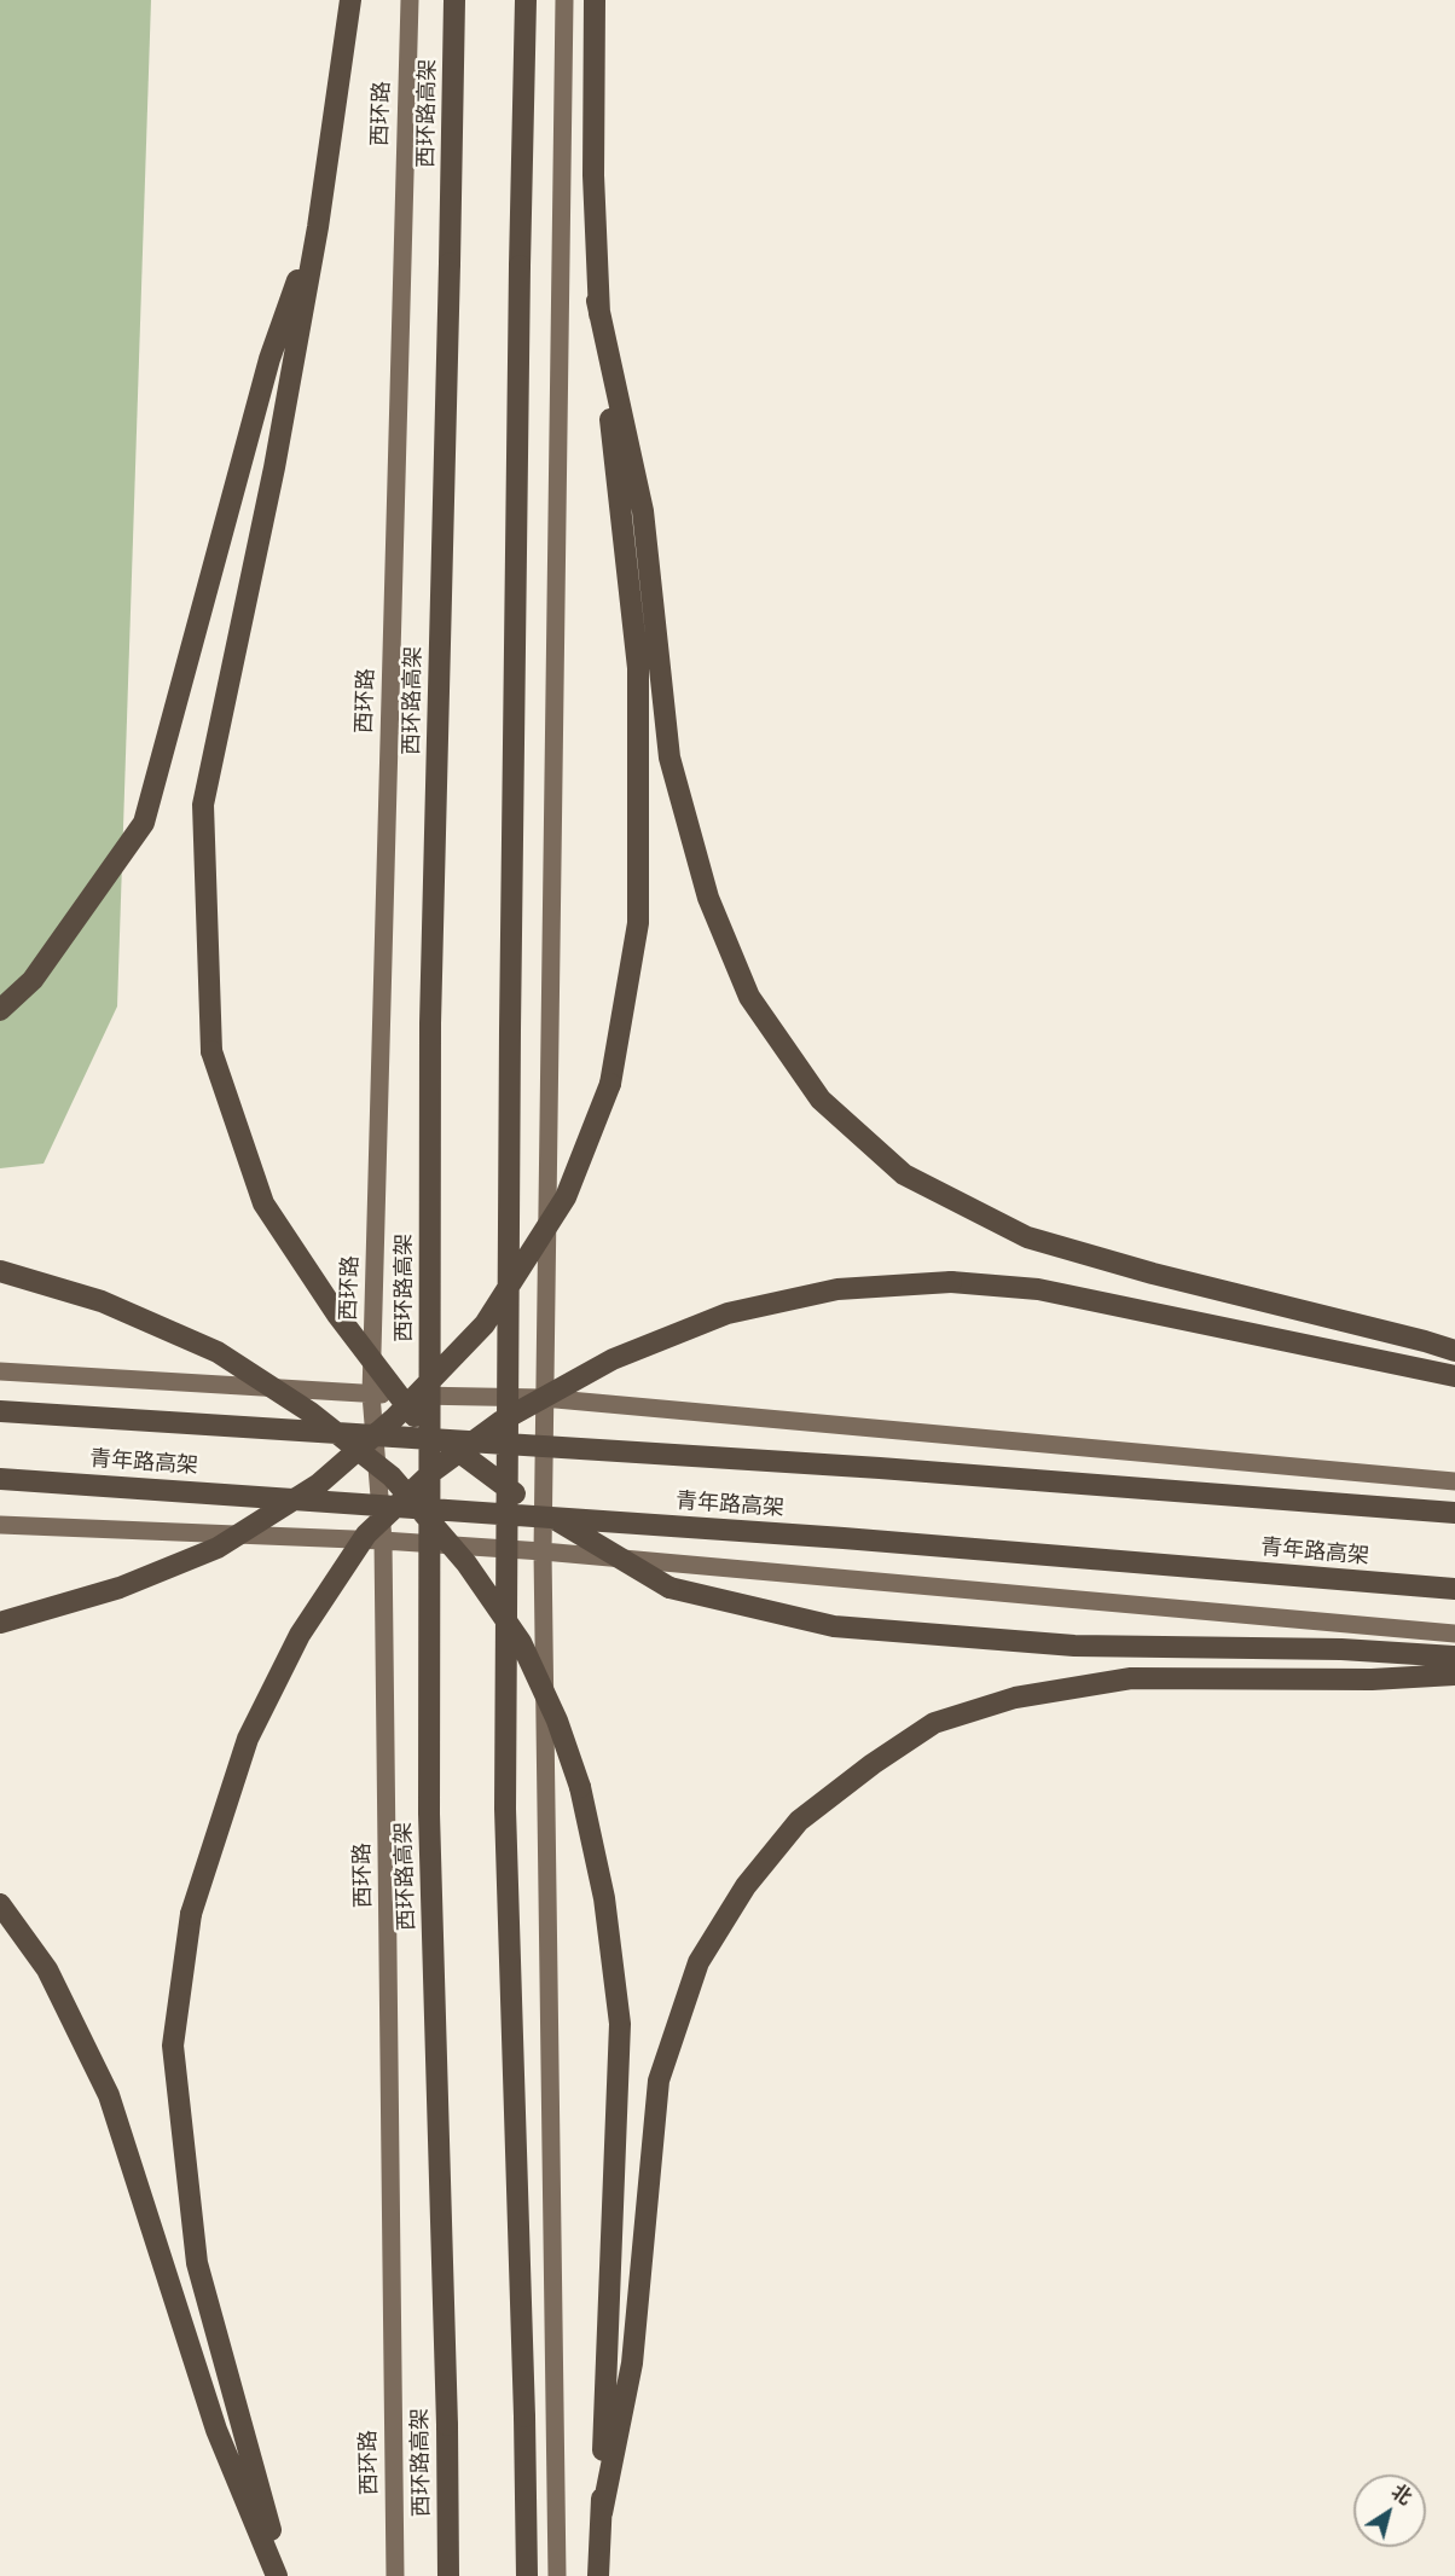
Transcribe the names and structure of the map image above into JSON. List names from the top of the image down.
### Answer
{
  "streets": {
    "highway": ["西环路高架", "青年路高架"],
    "main road": ["西环路"]
  },
  "north": "top right"
}
